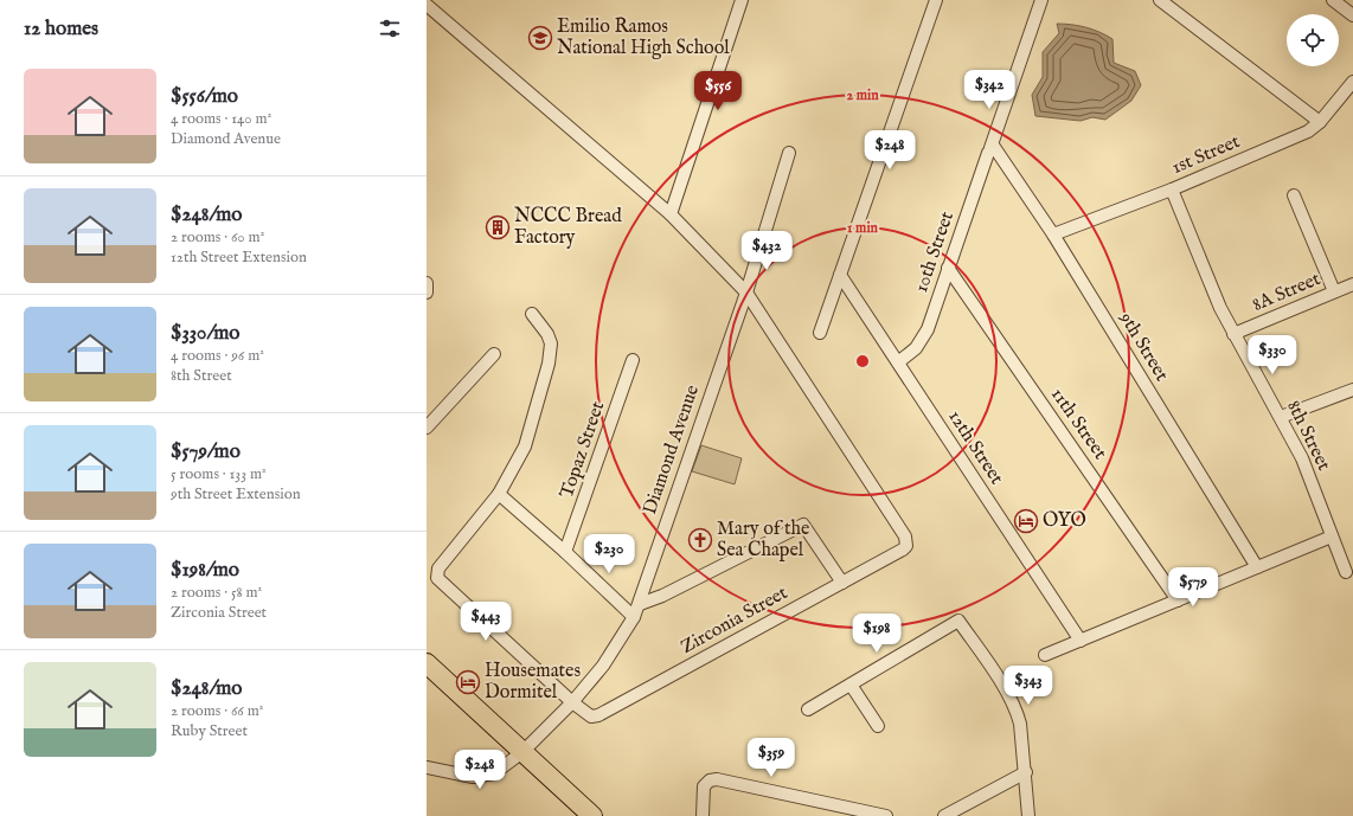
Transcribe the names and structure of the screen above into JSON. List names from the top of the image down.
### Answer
{
  "streets": {
    "street": [
      "1st Street",
      "10th Street",
      "8A Street",
      "9th Street",
      "11th Street",
      "8th Street",
      "12th Street",
      "Topaz Street",
      "Diamond Avenue",
      "Zirconia Street"
    ]
  },
  "crossings": [
    ["1st Street", "9th Street"],
    ["1st Street", "8th Street"],
    ["10th Street", "9th Street"],
    ["10th Street", "11th Street"],
    ["10th Street", "12th Street"],
    ["8A Street", "8th Street"],
    ["Diamond Avenue", "Zirconia Street"]
  ],
  "places": {
    "school or university": ["Emilio Ramos National High School"],
    "building": ["NCCC Bread Factory"],
    "hotel": ["OYO", "Housemates Dormitel"],
    "church": ["Mary of the Sea Chapel"]
  },
  "page": {
    "heading": "12 homes",
    "list": [
      {
        "name": "$556/mo",
        "note": "4 rooms · 140 m² · Diamond Avenue"
      },
      {
        "name": "$248/mo",
        "note": "2 rooms · 60 m² · 12th Street Extension"
      },
      {
        "name": "$330/mo",
        "note": "4 rooms · 96 m² · 8th Street"
      },
      {
        "name": "$579/mo",
        "note": "5 rooms · 133 m² · 9th Street Extension"
      },
      {
        "name": "$198/mo",
        "note": "2 rooms · 58 m² · Zirconia Street"
      },
      {
        "name": "$248/mo",
        "note": "2 rooms · 66 m² · Ruby Street"
      }
    ],
    "price": [
      "$342",
      "$556",
      "$248",
      "$432",
      "$330",
      "$230",
      "$579",
      "$443",
      "$198",
      "$343",
      "$359",
      "$248"
    ]
  },
  "rings": ["2 min", "1 min"]
}
